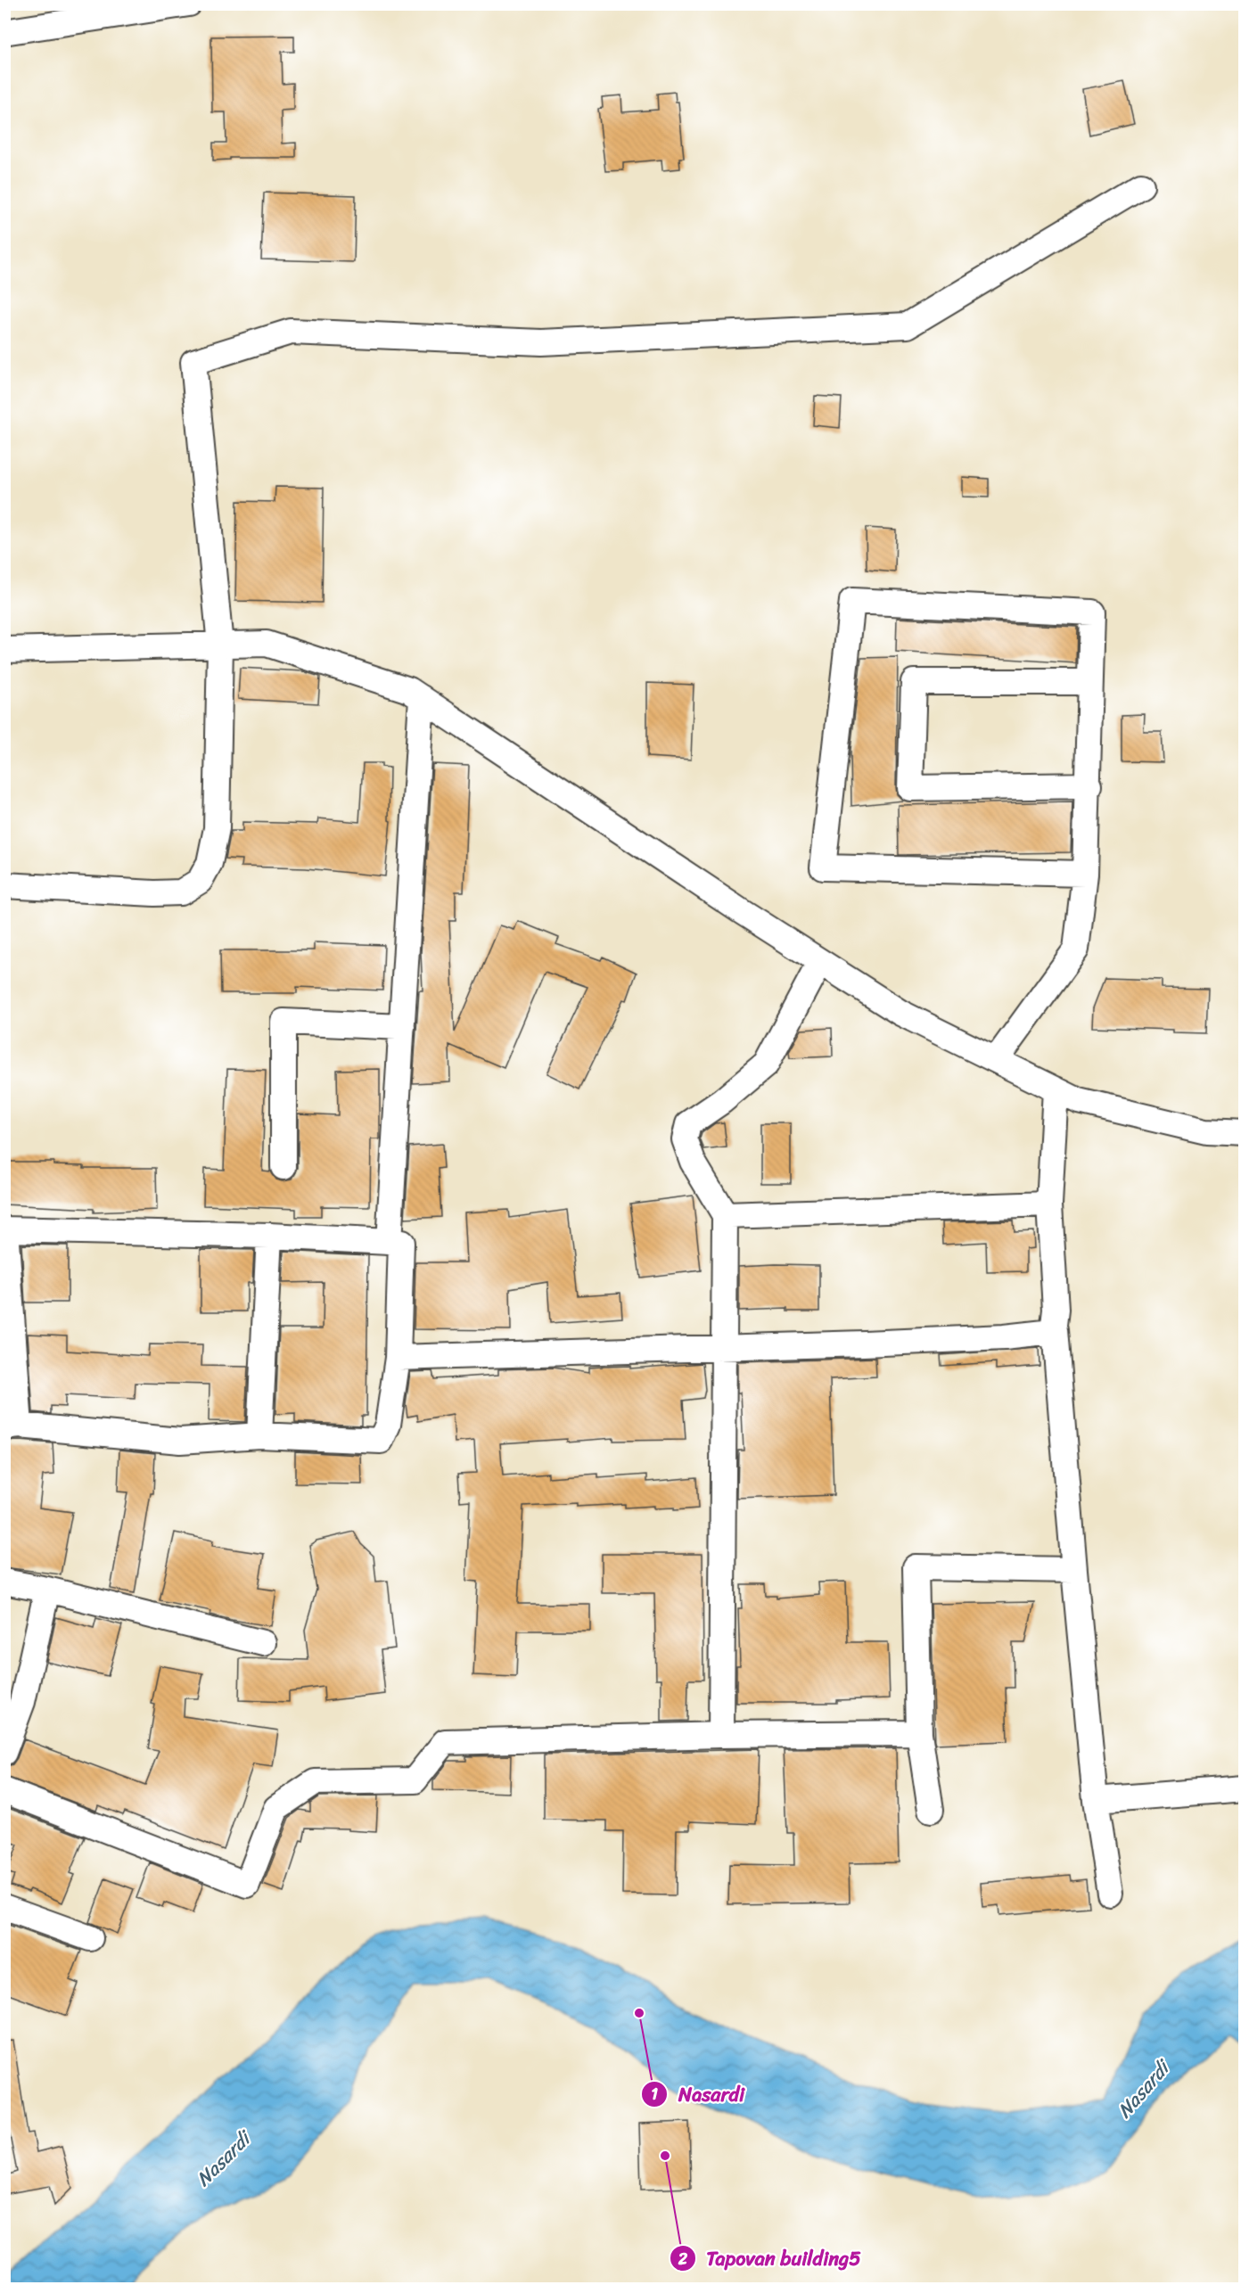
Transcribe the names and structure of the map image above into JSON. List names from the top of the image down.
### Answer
{
  "water": ["Nasardi"],
  "places": ["Nasardi", "Tapovan building5"]
}
